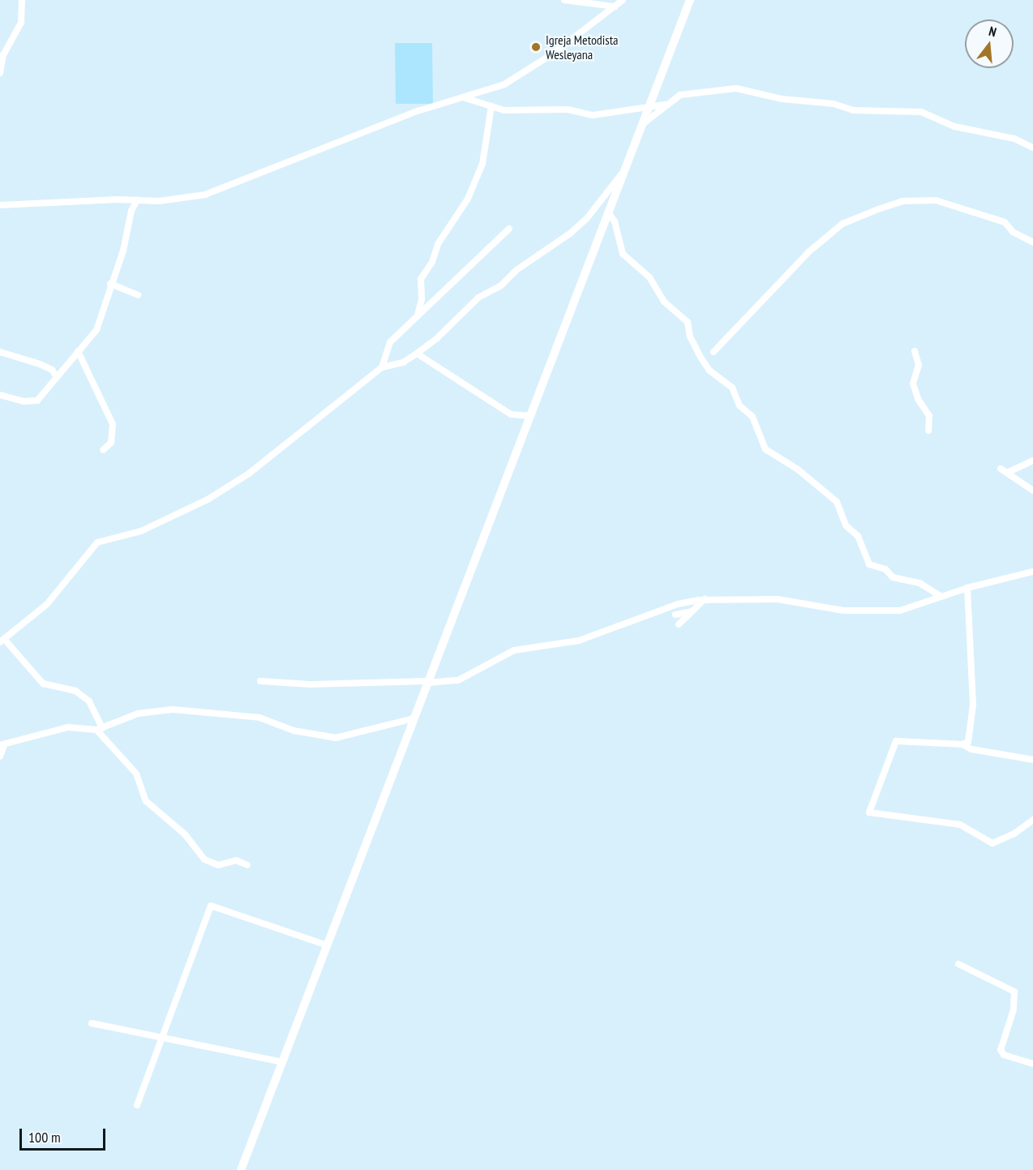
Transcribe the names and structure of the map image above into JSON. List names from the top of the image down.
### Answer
{
  "places": ["Igreja Metodista Wesleyana"],
  "scale_bar": "100 m",
  "north": "top"
}
